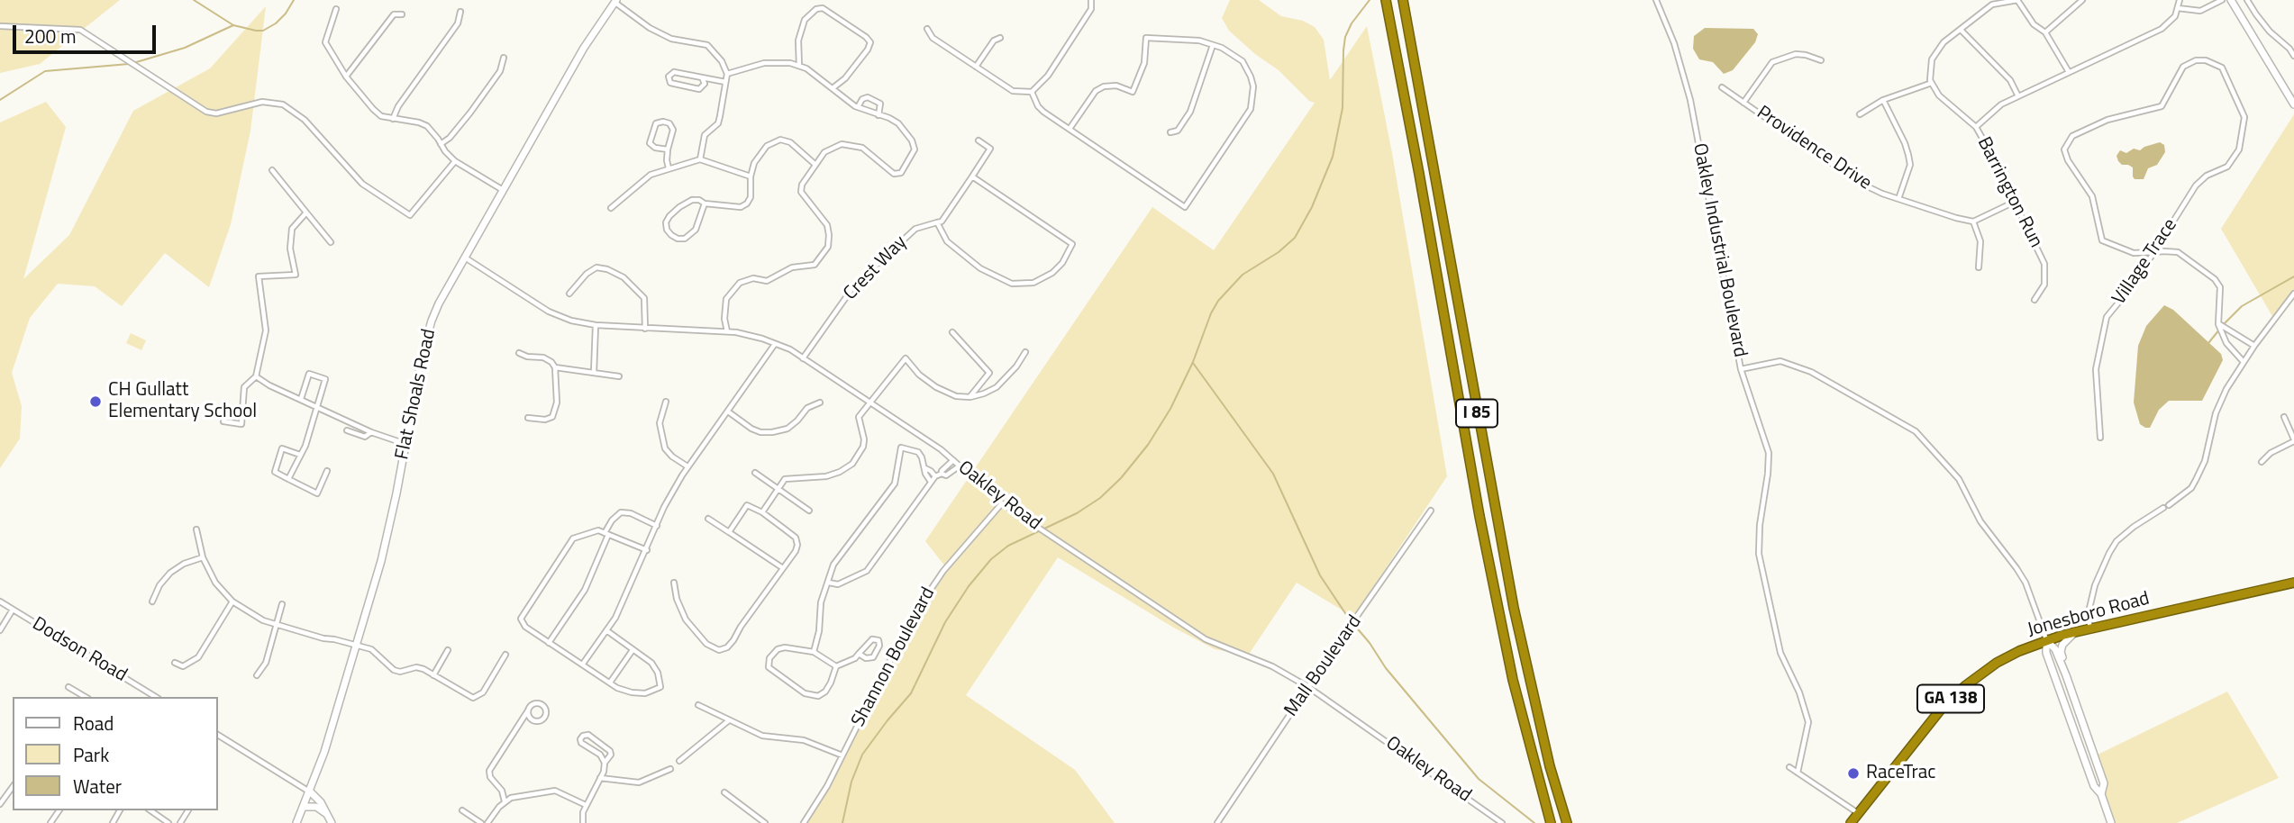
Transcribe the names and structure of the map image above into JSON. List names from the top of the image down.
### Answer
{
  "streets": {
    "highway": ["I 85", "Jonesboro Road", "GA 138"],
    "street": [
      "Providence Drive",
      "Barrington Run",
      "Oakley Industrial Boulevard",
      "Village Trace",
      "Crest Way",
      "Flat Shoals Road",
      "Oakley Road",
      "Dodson Road",
      "Shannon Boulevard",
      "Mall Boulevard"
    ]
  },
  "crossings": [
    ["Oakley Industrial Boulevard", "Jonesboro Road"],
    ["Crest Way", "Oakley Road"],
    ["Flat Shoals Road", "Oakley Road"],
    ["Oakley Road", "Shannon Boulevard"],
    ["Oakley Road", "Mall Boulevard"]
  ],
  "places": ["CH Gullatt Elementary School", "RaceTrac"],
  "legend": ["Road", "Park", "Water"],
  "scale_bar": "200 m"
}
